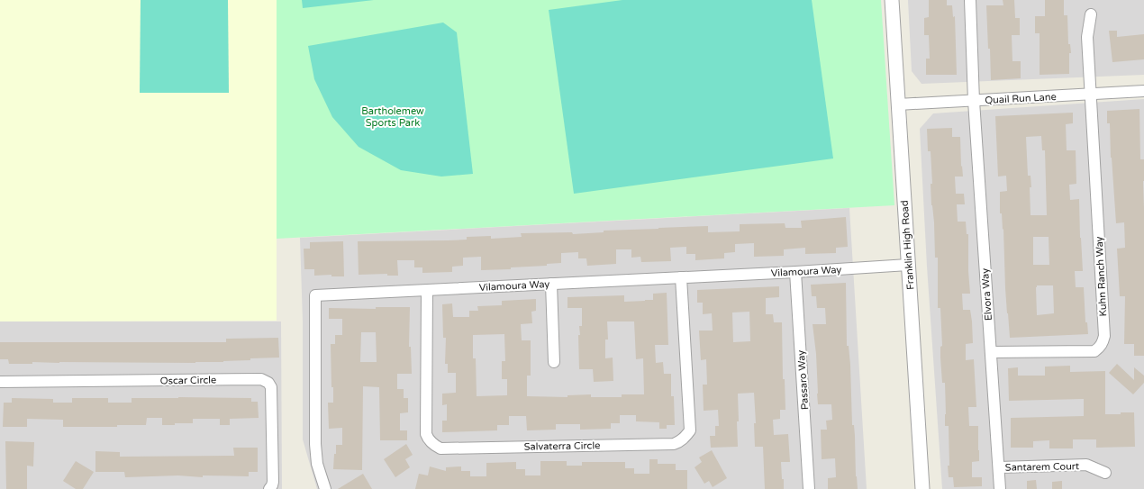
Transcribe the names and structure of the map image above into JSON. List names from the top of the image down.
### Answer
{
  "streets": {
    "street": [
      "Quail Run Lane",
      "Franklin High Road",
      "Vilamoura Way",
      "Kuhn Ranch Way",
      "Elvora Way",
      "Oscar Circle",
      "Passaro Way",
      "Salvaterra Circle",
      "Santarem Court"
    ]
  },
  "crossings": [
    ["Quail Run Lane", "Franklin High Road"],
    ["Quail Run Lane", "Kuhn Ranch Way"],
    ["Quail Run Lane", "Elvora Way"],
    ["Franklin High Road", "Vilamoura Way"],
    ["Vilamoura Way", "Passaro Way"],
    ["Vilamoura Way", "Salvaterra Circle"],
    ["Kuhn Ranch Way", "Elvora Way"],
    ["Elvora Way", "Santarem Court"]
  ],
  "parks": ["Bartholemew Sports Park"]
}
